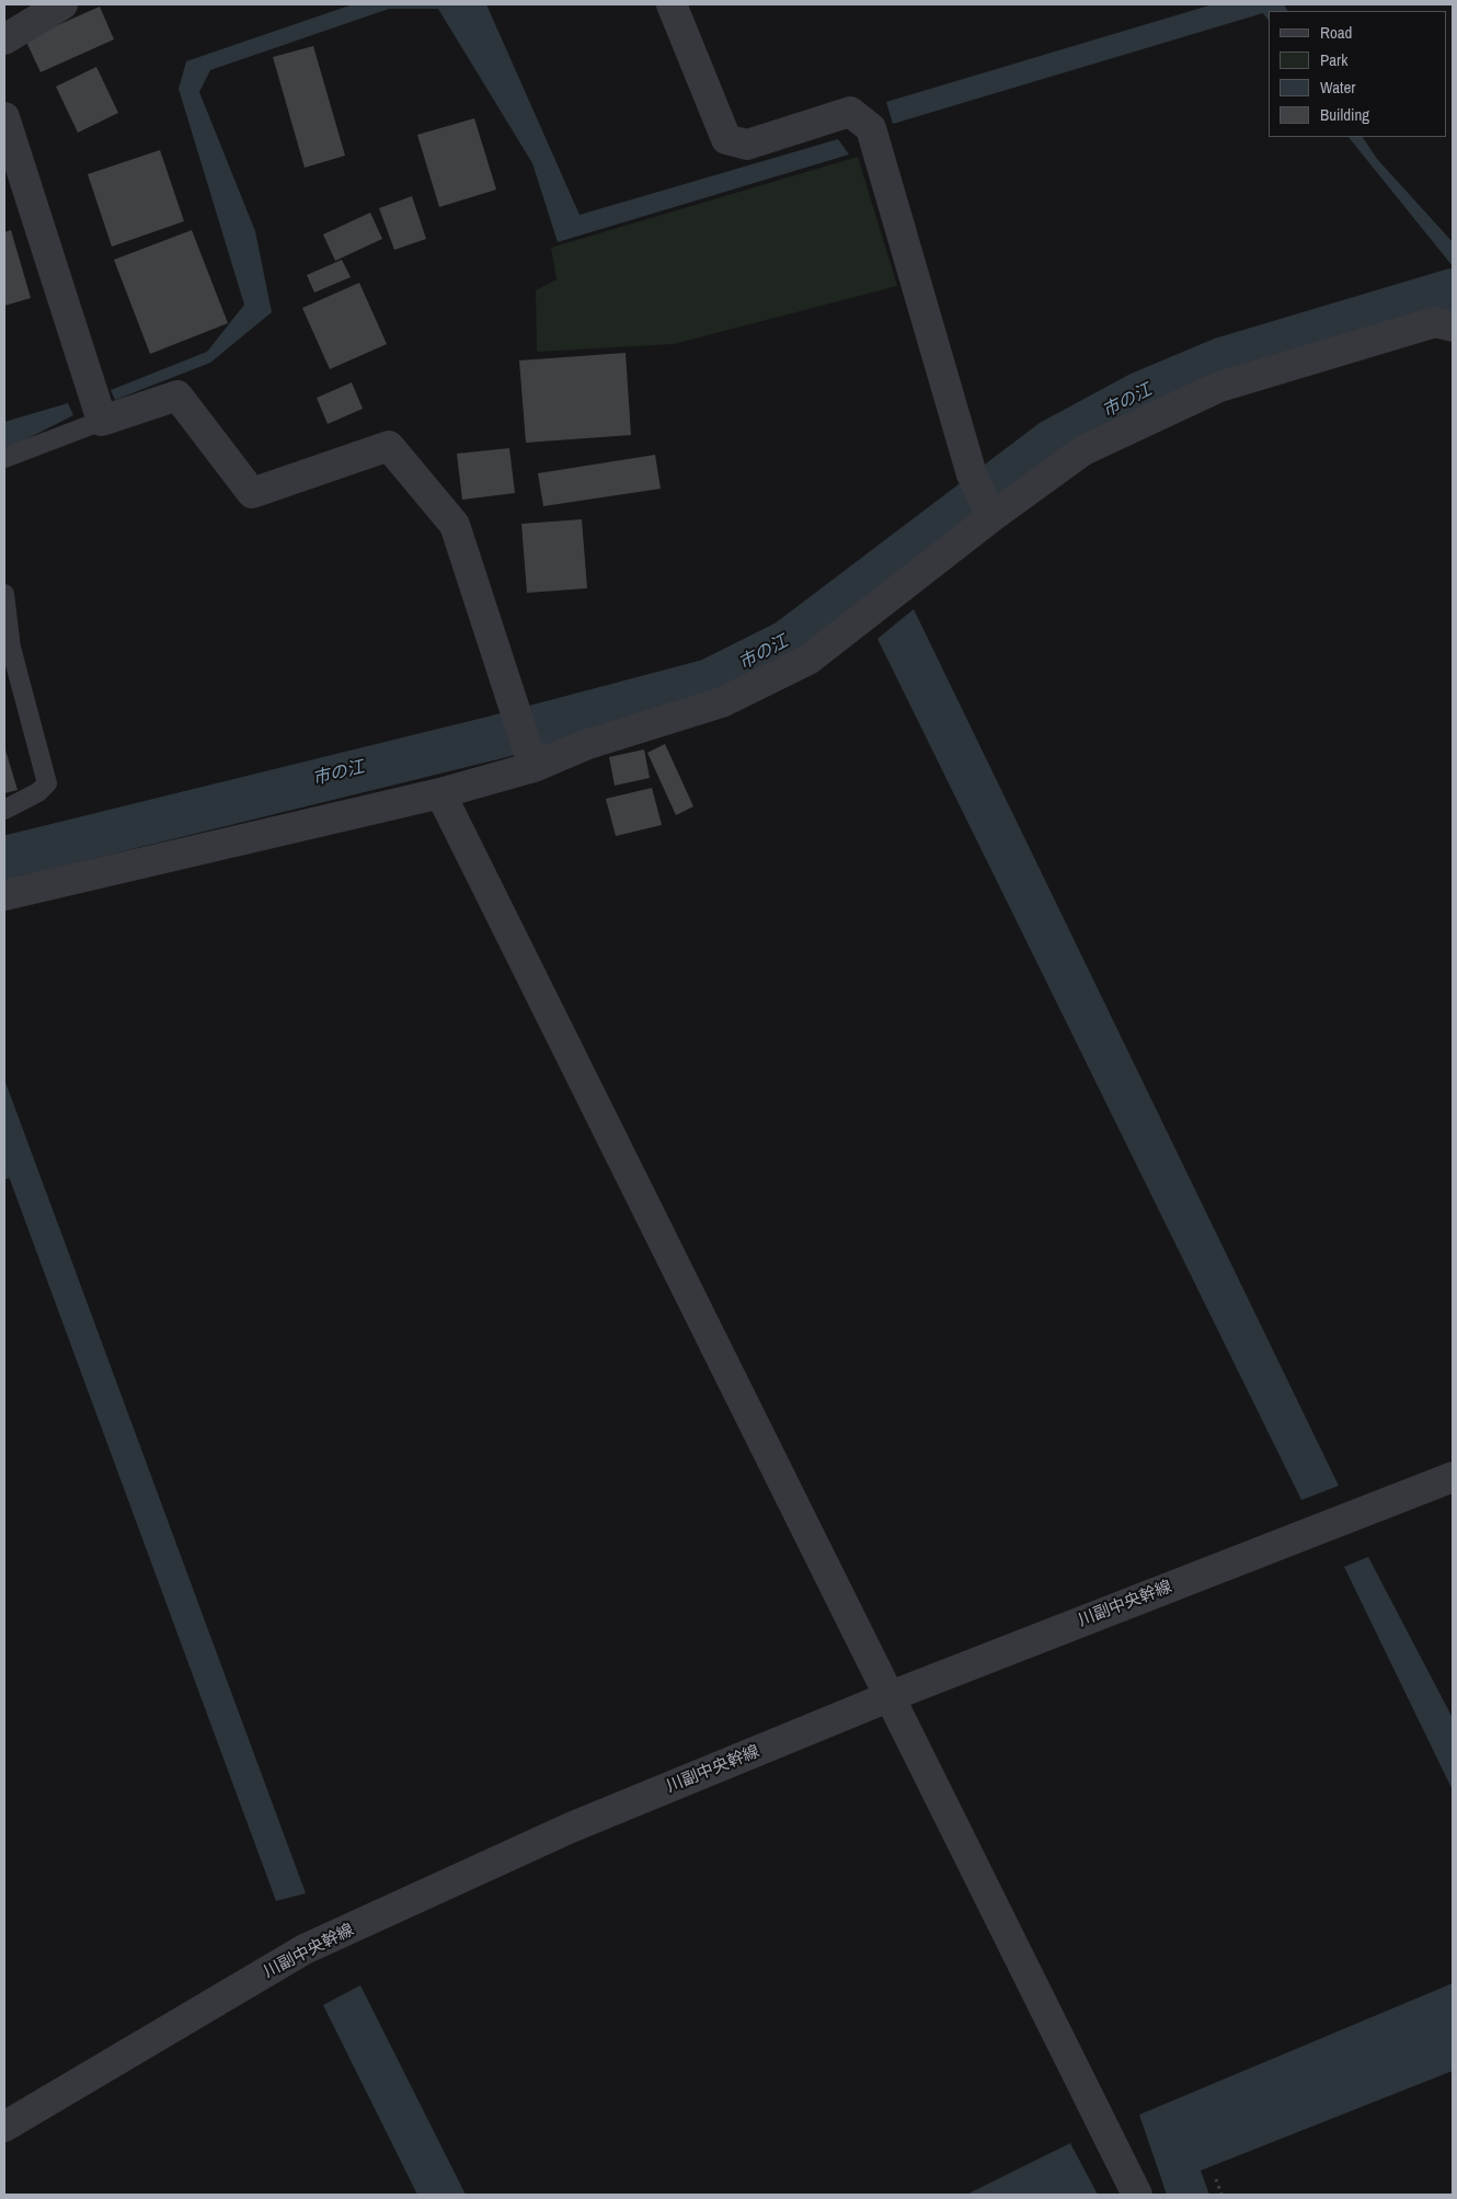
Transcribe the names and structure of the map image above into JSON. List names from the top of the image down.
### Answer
{
  "streets": {
    "street": ["川副中央幹線"]
  },
  "water": ["市の江"],
  "legend": [
    "Road",
    "Park",
    "Water",
    "Building"
  ]
}
